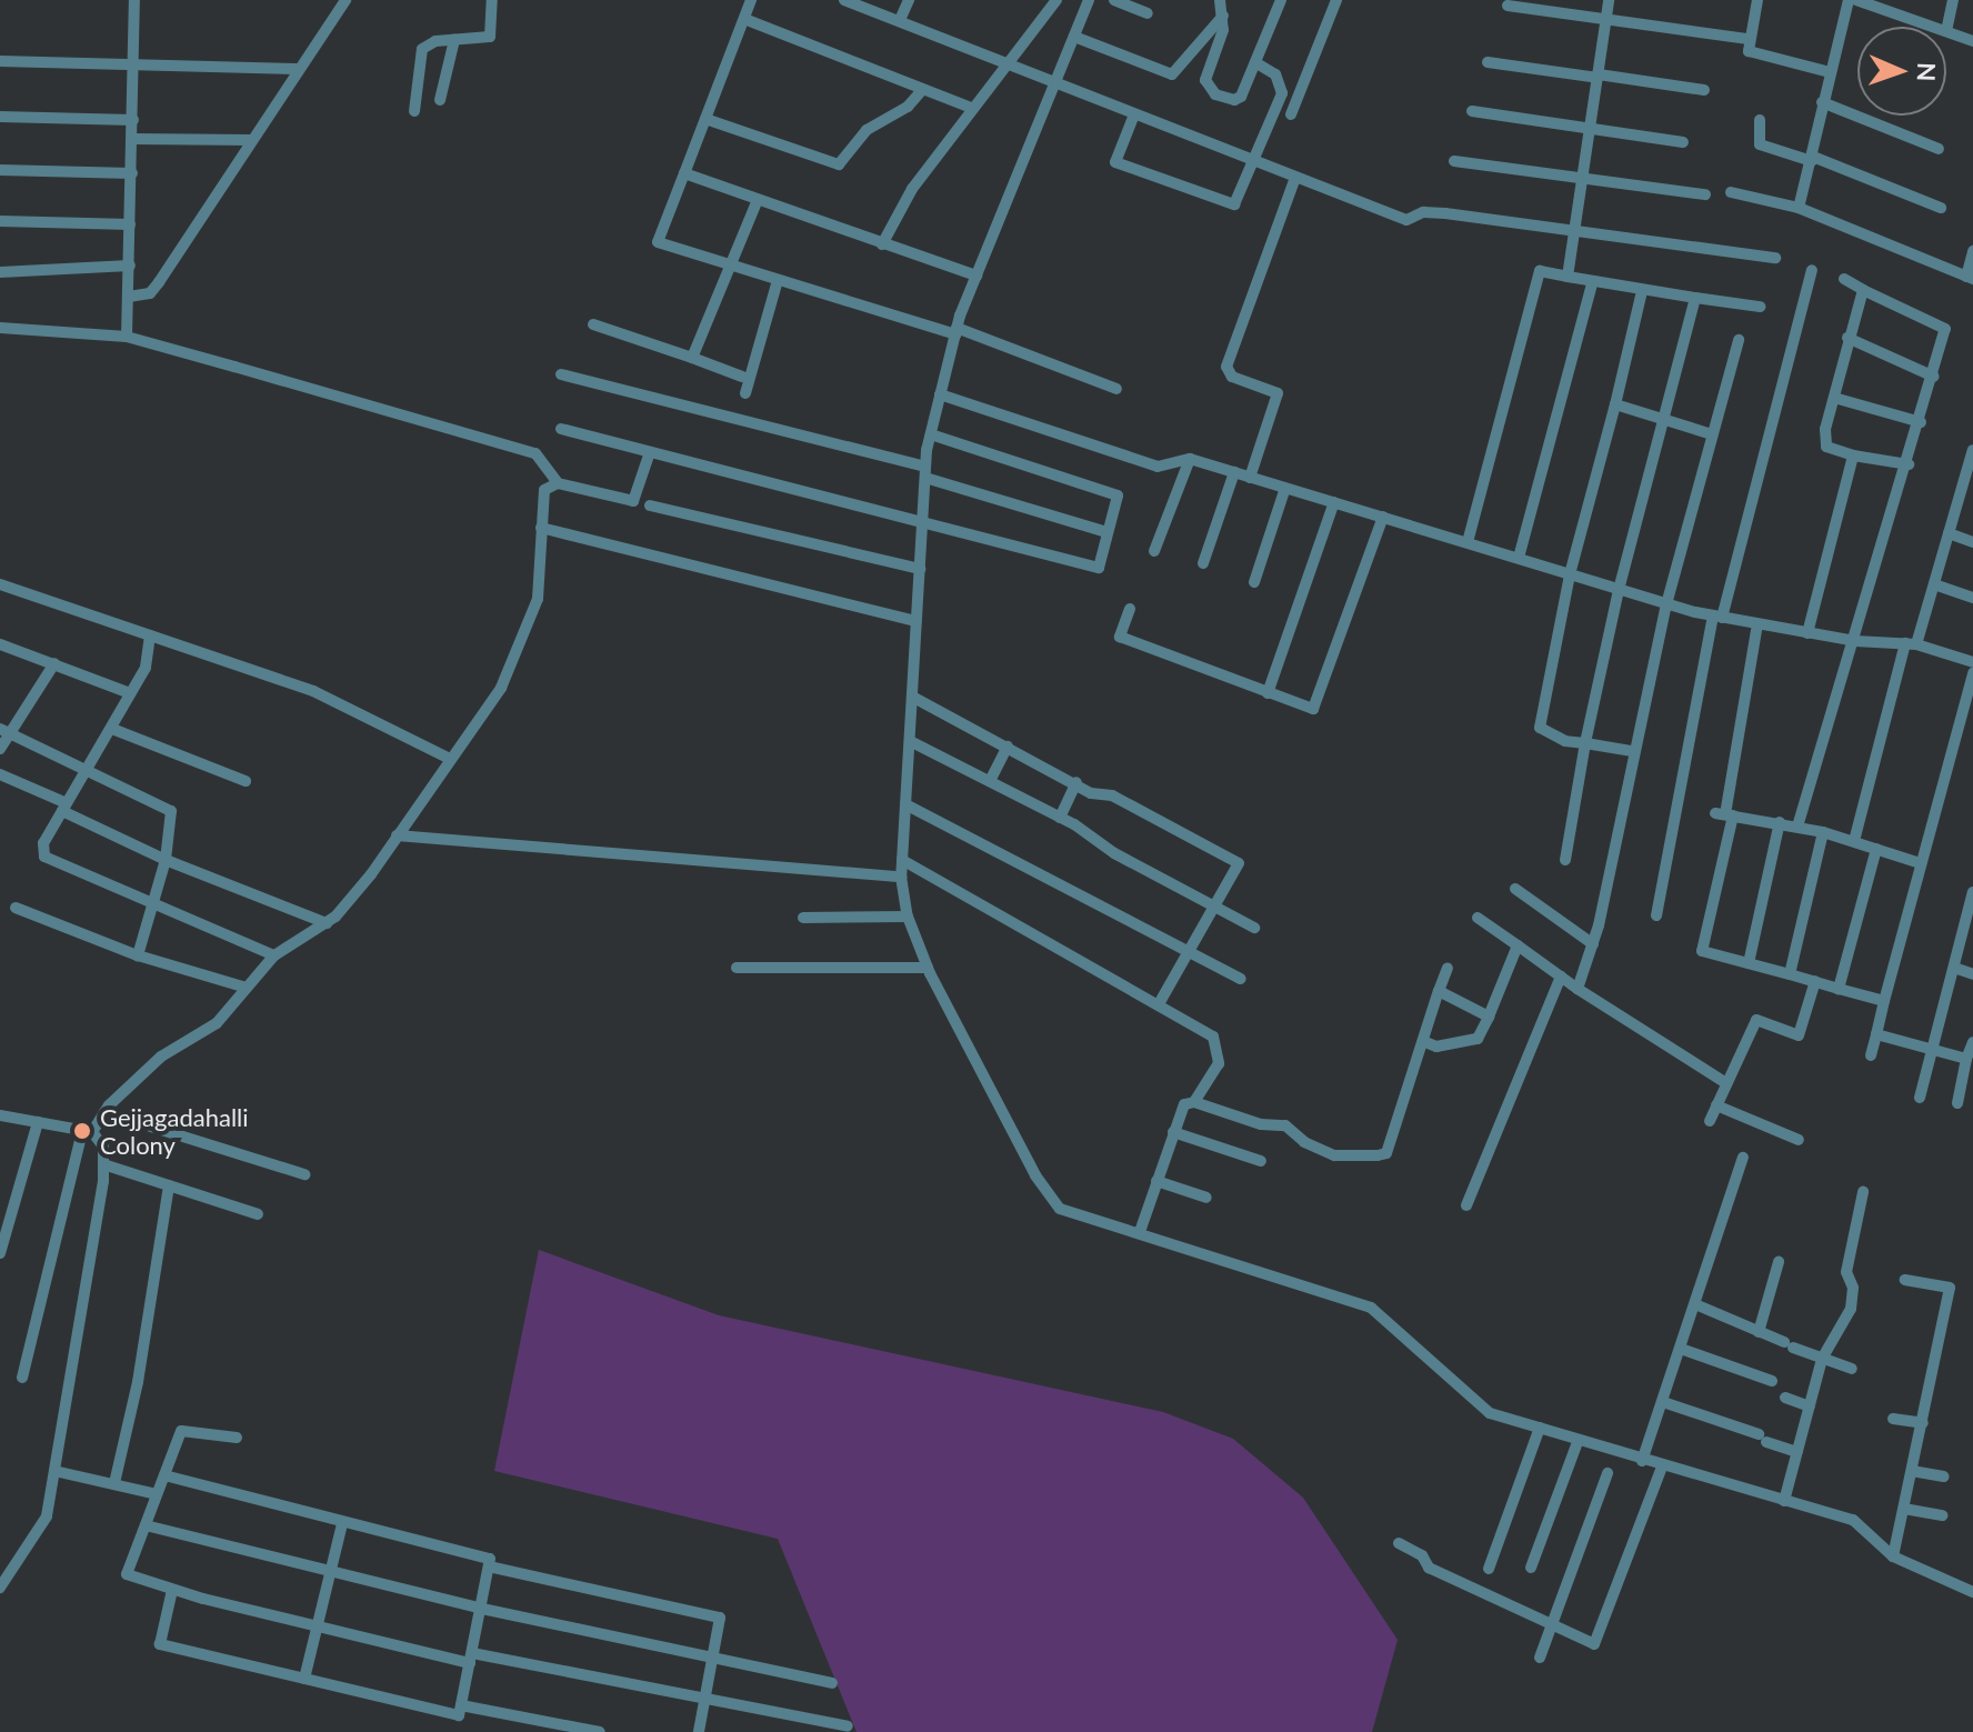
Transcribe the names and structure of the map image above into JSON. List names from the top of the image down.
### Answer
{
  "places": ["Gejjagadahalli Colony"],
  "north": "right"
}
